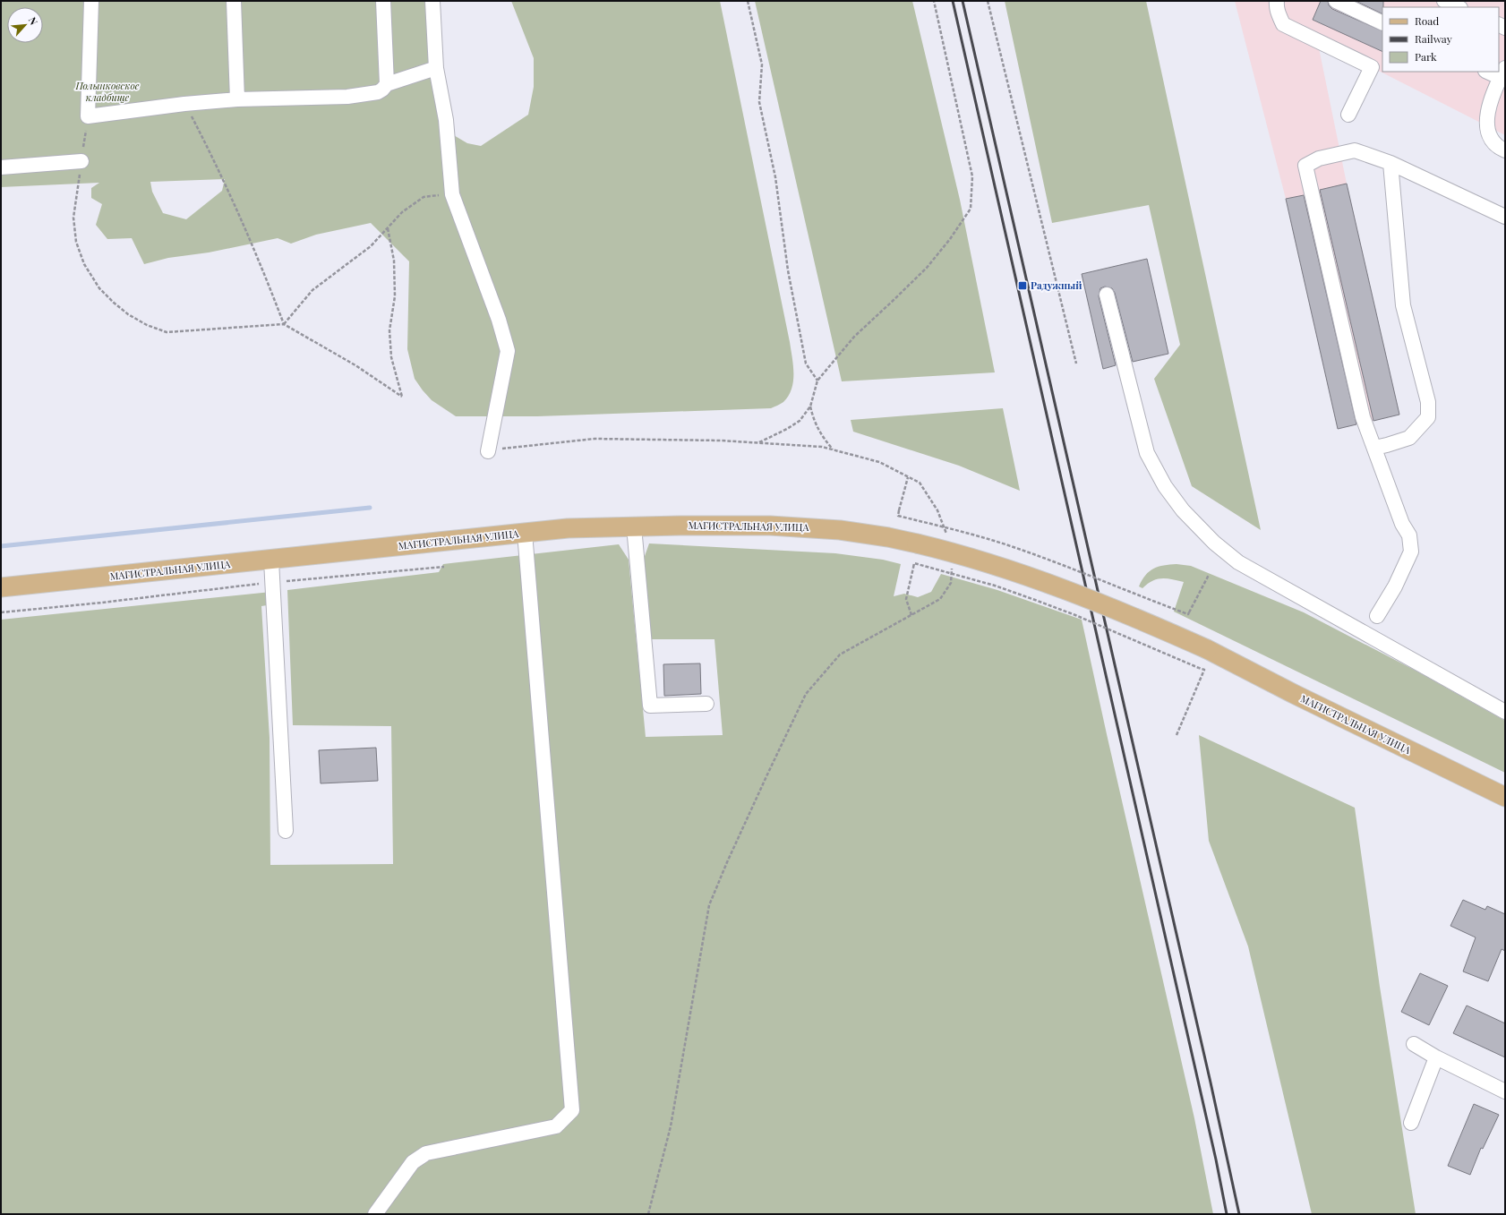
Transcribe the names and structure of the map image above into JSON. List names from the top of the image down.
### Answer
{
  "streets": {
    "main road": ["МАГИСТРАЛЬНАЯ УЛИЦА"]
  },
  "parks": ["Полынковское кладбище"],
  "places": {
    "transit": ["Радужный"]
  },
  "legend": ["Road", "Railway", "Park"],
  "north": "top right"
}
